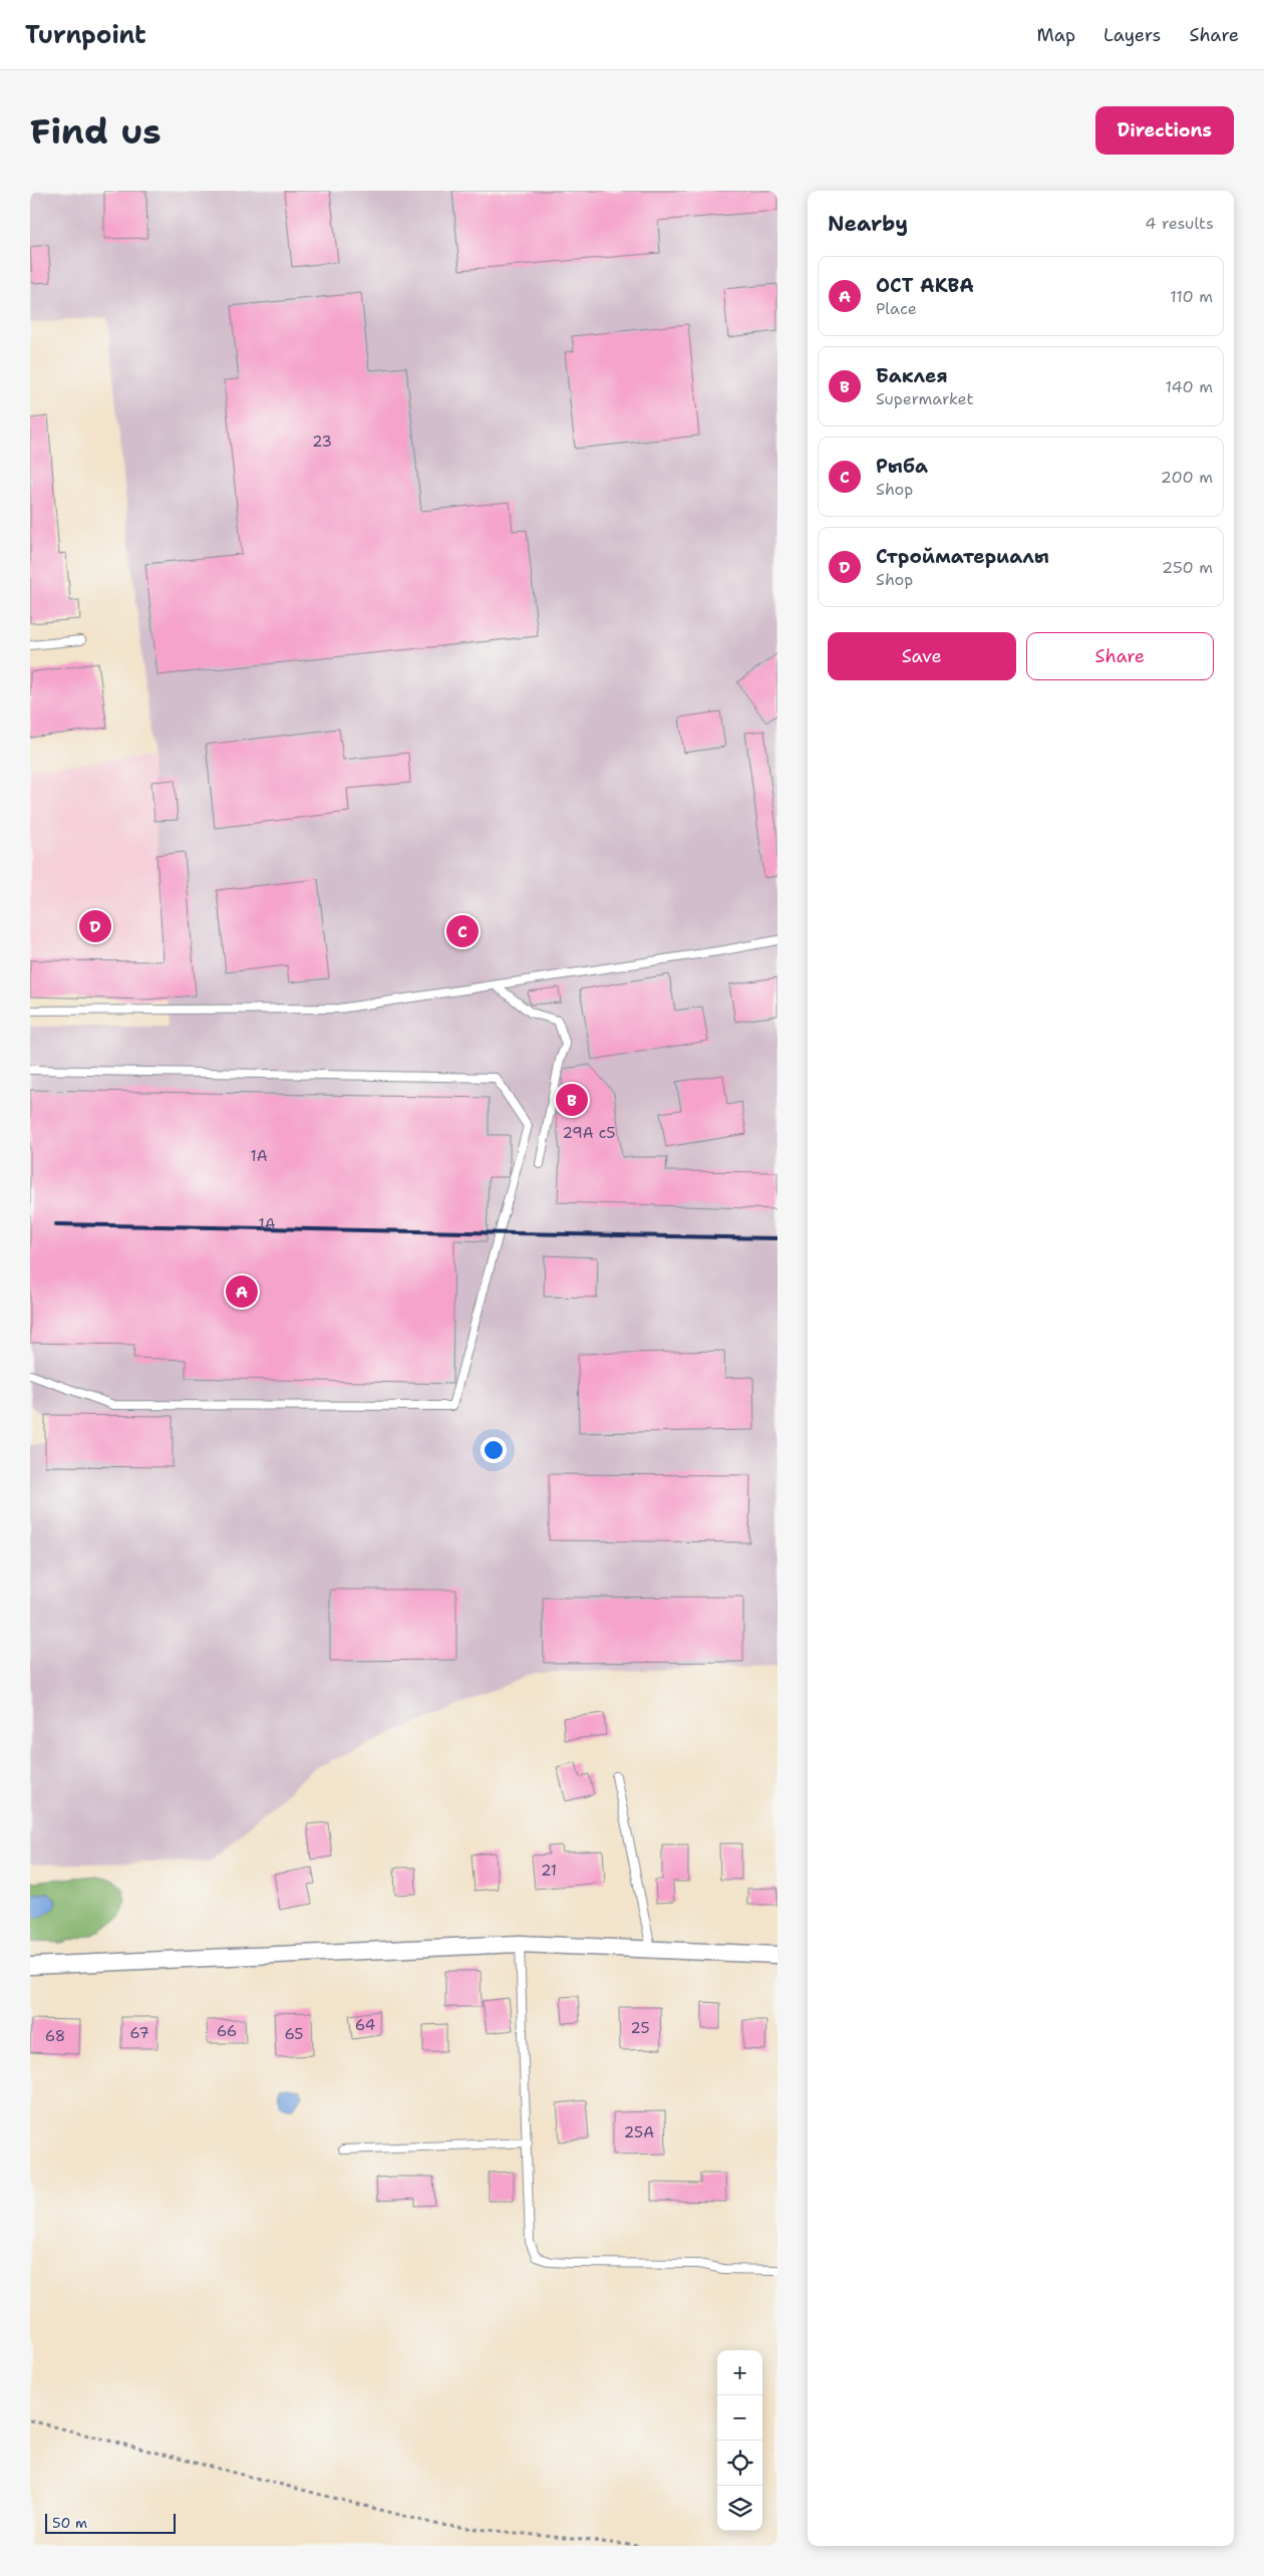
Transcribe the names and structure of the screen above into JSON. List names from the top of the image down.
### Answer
{
  "house_numbers": [
    "23",
    "29А с5",
    "1А",
    "1А",
    "21",
    "64",
    "25",
    "66",
    "67",
    "65",
    "68",
    "25А"
  ],
  "scale_bar": "50 m",
  "page": {
    "header": "Turnpoint",
    "nav": ["Map", "Layers", "Share"],
    "buttons": [
      "Directions",
      ["Save", "Share"]
    ],
    "title": "Find us",
    "heading": ["Nearby", "4 results"],
    "list": [
      {
        "mark": "A",
        "name": "ОСТ АКВА",
        "note": "Place",
        "value": "110 m"
      },
      {
        "mark": "B",
        "name": "Баклея",
        "note": "Supermarket",
        "value": "140 m"
      },
      {
        "mark": "C",
        "name": "Рыба",
        "note": "Shop",
        "value": "200 m"
      },
      {
        "mark": "D",
        "name": "Стройматериалы",
        "note": "Shop",
        "value": "250 m"
      }
    ],
    "pins": [
      "D",
      "C",
      "B",
      "A"
    ],
    "map_buttons": ["+", "−"],
    "scale": "50 m"
  }
}
